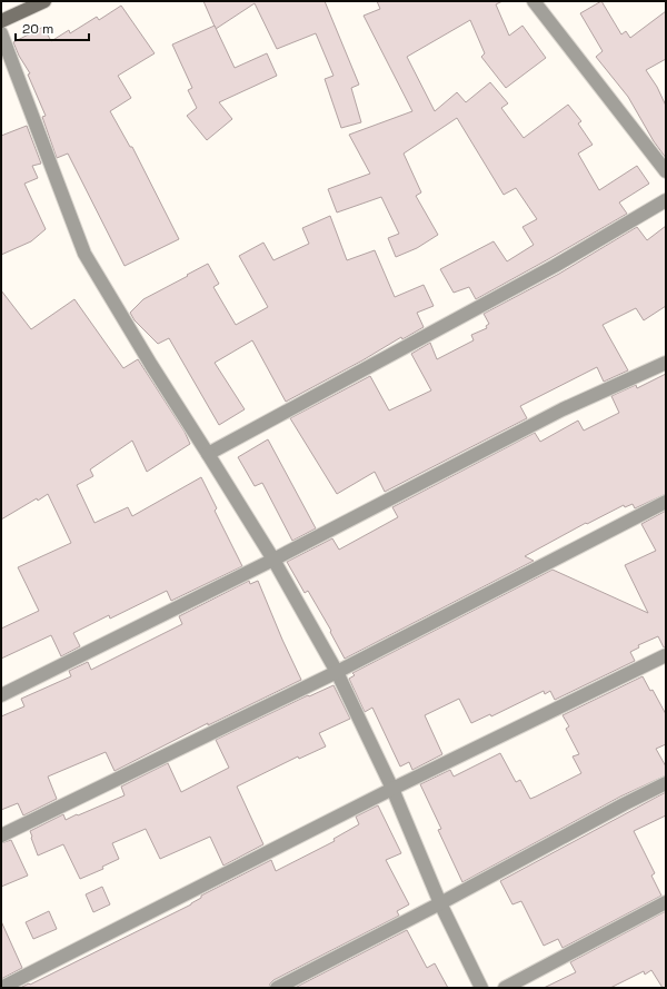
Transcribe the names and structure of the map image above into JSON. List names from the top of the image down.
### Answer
{
  "scale_bar": "20 m"
}
